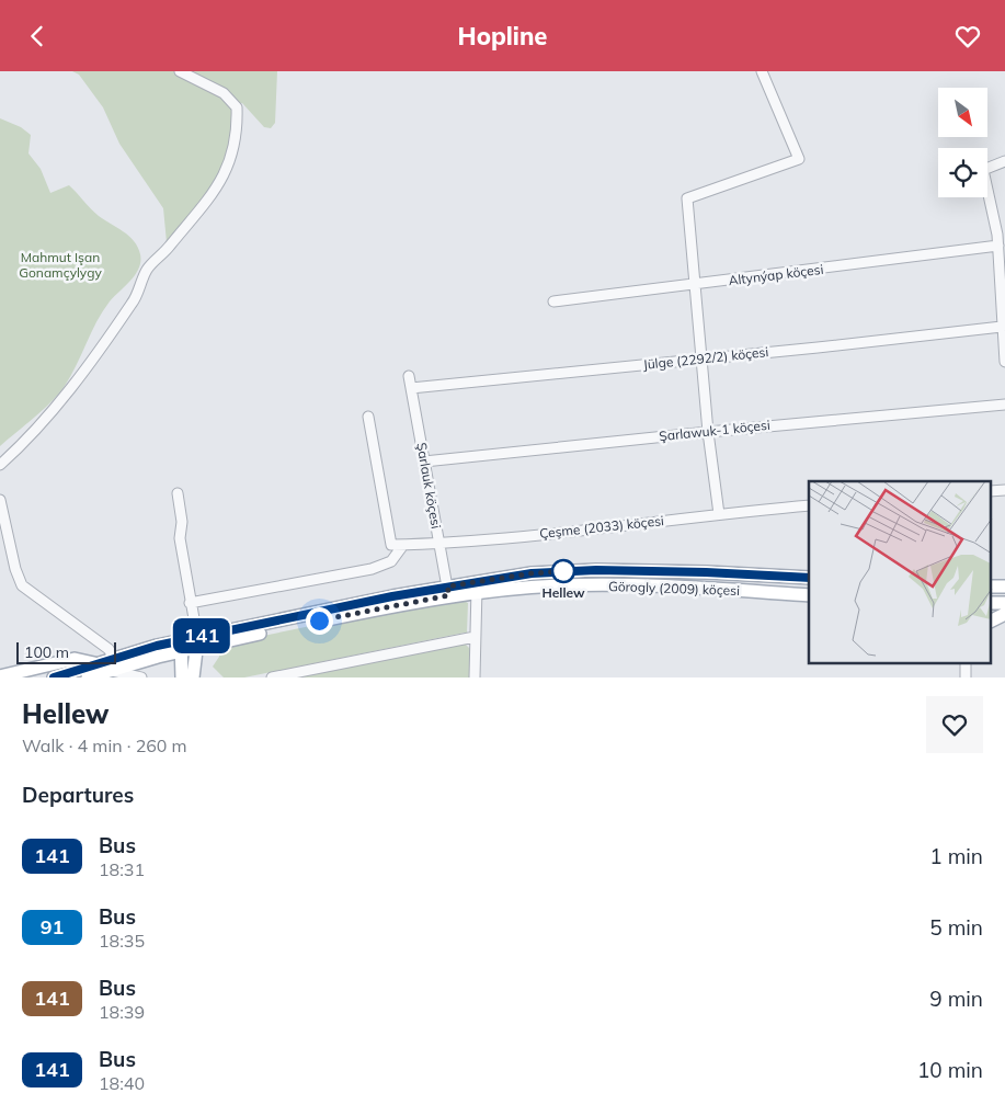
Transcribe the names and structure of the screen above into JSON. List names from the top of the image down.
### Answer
{
  "streets": {
    "main road": ["Görogly (2009) köçesi"],
    "street": [
      "Altynýap köçesi",
      "Jülge (2292/2) köçesi",
      "Şarlawuk-1 köçesi",
      "Şarlauk köçesi",
      "Çeşme (2033) köçesi"
    ]
  },
  "crossings": [
    ["Jülge (2292/2) köçesi", "Şarlauk köçesi"],
    ["Şarlawuk-1 köçesi", "Şarlauk köçesi"],
    ["Şarlauk köçesi", "Çeşme (2033) köçesi"],
    ["Şarlauk köçesi", "Görogly (2009) köçesi"]
  ],
  "parks": ["Mahmut Işan Gonamçylygy"],
  "places": ["Hellew"],
  "lines": ["bus line 141"],
  "scale_bar": "100 m",
  "north": "bottom right",
  "page": {
    "header": "Hopline",
    "on_map": "141",
    "scale": "100 m",
    "heading": [
      ["Hellew", "Walk · 4 min · 260 m"],
      "Departures"
    ],
    "list": [
      {
        "mark": "141",
        "name": "Bus",
        "note": "18:31",
        "value": "1 min"
      },
      {
        "mark": "91",
        "name": "Bus",
        "note": "18:35",
        "value": "5 min"
      },
      {
        "mark": "141",
        "name": "Bus",
        "note": "18:39",
        "value": "9 min"
      },
      {
        "mark": "141",
        "name": "Bus",
        "note": "18:40",
        "value": "10 min"
      }
    ]
  }
}
